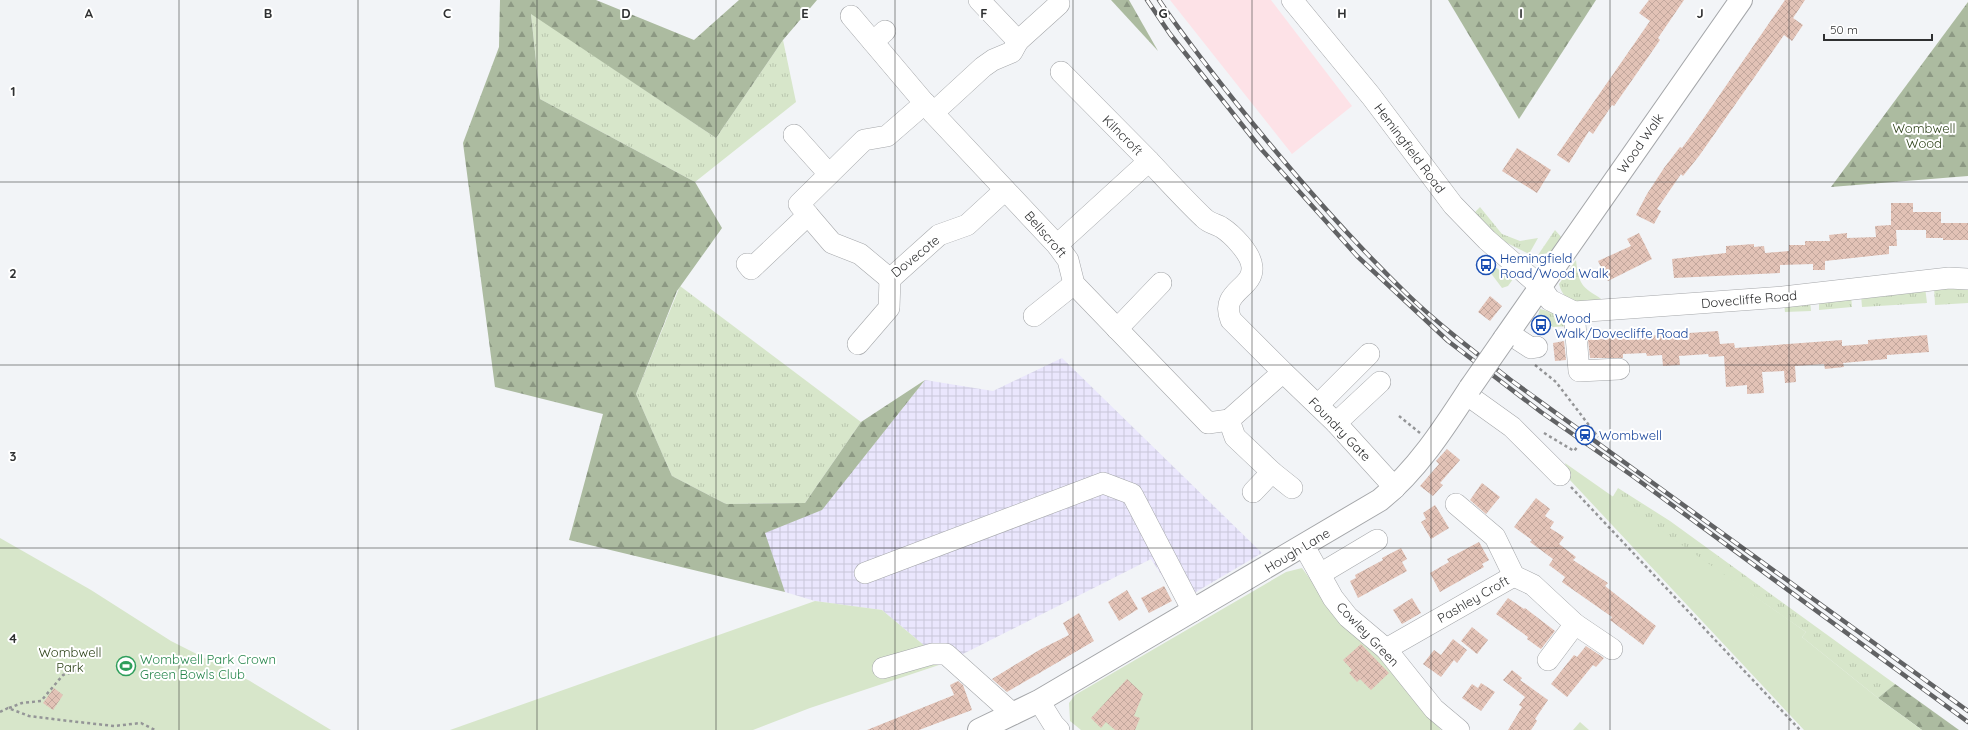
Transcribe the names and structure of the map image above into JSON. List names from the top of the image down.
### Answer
{
  "streets": {
    "main road": ["Wood Walk", "Hough Lane"],
    "street": [
      "Kilncroft",
      "Hemingfield Road",
      "Bellscroft",
      "Dovecote",
      "Dovecliffe Road",
      "Foundry Gate",
      "Pashley Croft",
      "Cowley Green"
    ]
  },
  "crossings": [
    ["Kilncroft", "Bellscroft"],
    ["Kilncroft", "Foundry Gate"],
    ["Wood Walk", "Hemingfield Road"],
    ["Wood Walk", "Hough Lane"],
    ["Hemingfield Road", "Hough Lane"],
    ["Bellscroft", "Dovecote"],
    ["Foundry Gate", "Hough Lane"],
    ["Hough Lane", "Cowley Green"],
    ["Pashley Croft", "Cowley Green"]
  ],
  "parks": ["Wombwell Wood", "Wombwell Park"],
  "places": {
    "bus stop": ["Hemingfield Road/Wood Walk", "Wood Walk/Dovecliffe Road"],
    "station": ["Wombwell"],
    "sports": ["Wombwell Park Crown Green Bowls Club"]
  },
  "scale_bar": "50 m",
  "grid": {
    "columns": [
      "A",
      "B",
      "C",
      "D",
      "E",
      "F",
      "G",
      "H",
      "I",
      "J"
    ],
    "rows": [
      "1",
      "2",
      "3",
      "4"
    ]
  }
}
